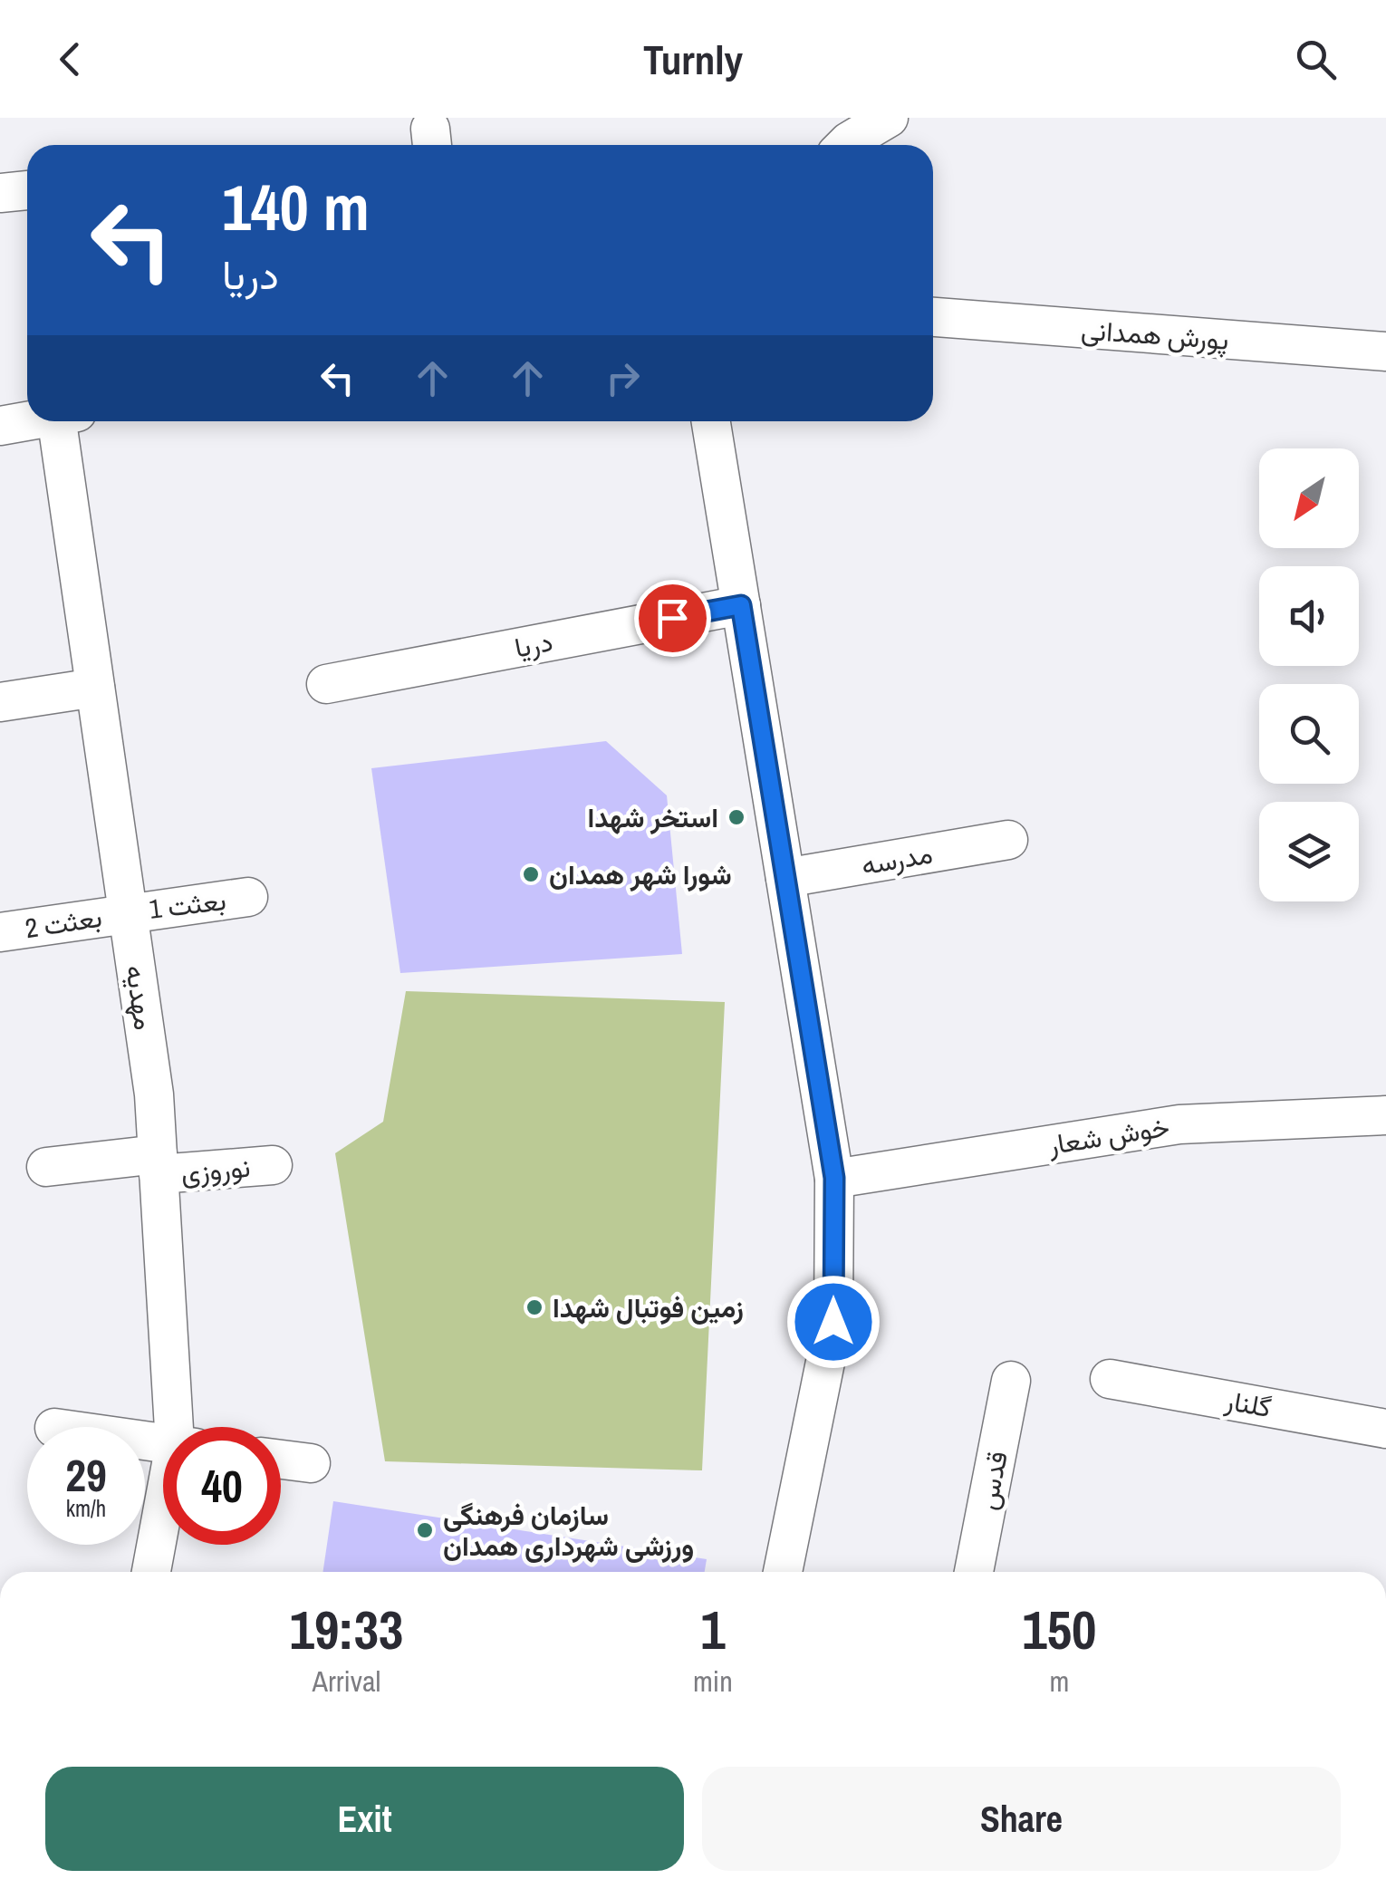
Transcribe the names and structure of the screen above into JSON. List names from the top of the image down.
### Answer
{
  "streets": {
    "street": [
      "پورش همدانی",
      "دریا",
      "مدرسه",
      "بعثت 1",
      "بعثت 2",
      "مهدیه",
      "خوش شعار",
      "نوروزی",
      "گلنار",
      "قدس"
    ]
  },
  "crossings": [
    ["بعثت 1", "بعثت 2"],
    ["بعثت 1", "مهدیه"],
    ["بعثت 2", "مهدیه"],
    ["مهدیه", "نوروزی"]
  ],
  "places": [
    "استخر شهدا",
    "شورا شهر همدان",
    "زمین فوتبال شهدا",
    "سازمان فرهنگی ورزشی شهرداری همدان"
  ],
  "north": "bottom left",
  "page": {
    "header": "Turnly",
    "turn": ["140 m", "دریا"],
    "speed": "29 km/h",
    "limit": "40",
    "eta": [
      "19:33",
      "Arrival",
      "1",
      "min",
      "150",
      "m"
    ],
    "buttons": ["Exit", "Share"]
  }
}
